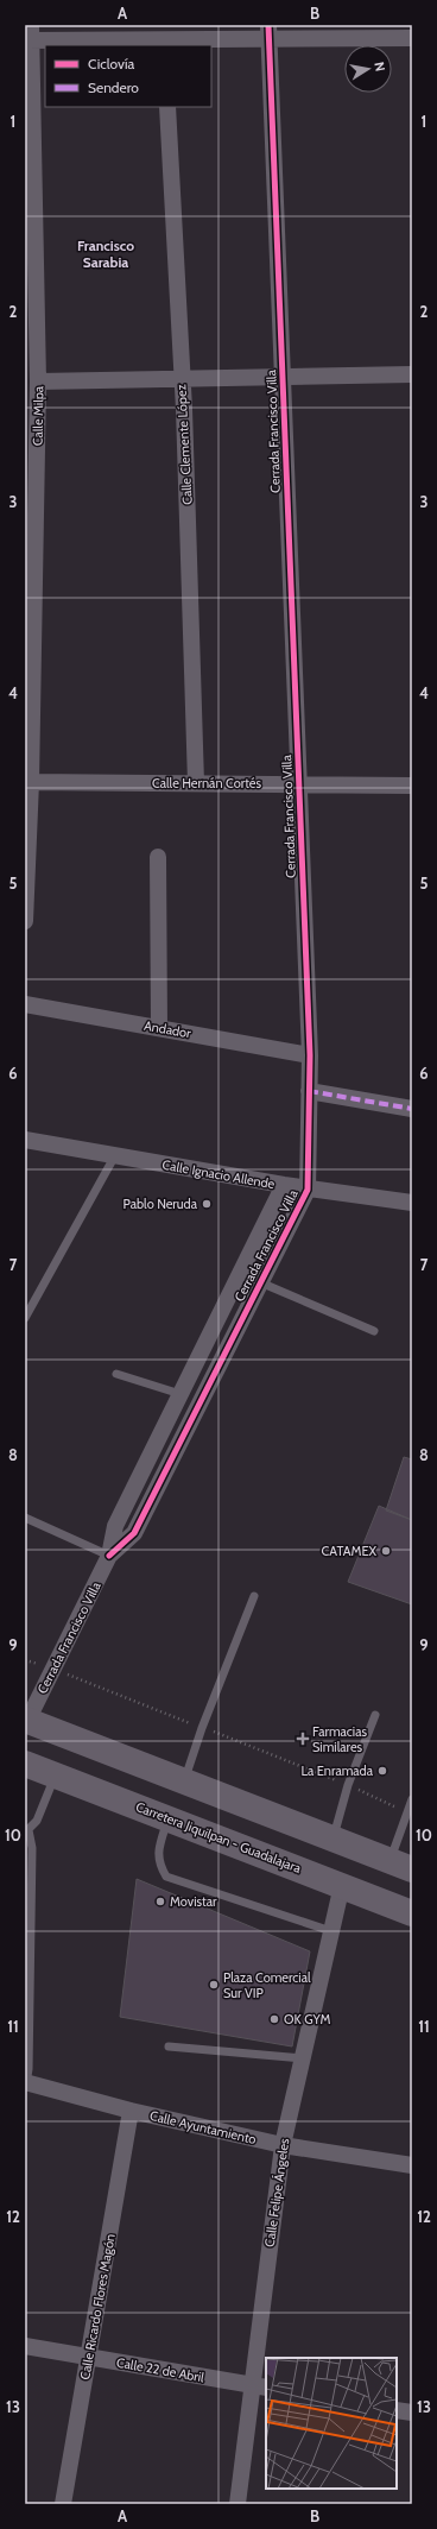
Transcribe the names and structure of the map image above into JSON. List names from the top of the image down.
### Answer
{
  "streets": {
    "highway": ["Carretera Jiquilpan - Guadalajara"],
    "street": [
      "Calle Milpa",
      "Cerrada Francisco Villa",
      "Calle Clemente López",
      "Calle Hernán Cortés",
      "Andador",
      "Calle Ignacio Allende",
      "Calle Ayuntamiento",
      "Calle Felipe Ángeles",
      "Calle Ricardo Flores Magón",
      "Calle 22 de Abril"
    ]
  },
  "crossings": [
    ["Calle Milpa", "Calle Hernán Cortés"],
    ["Cerrada Francisco Villa", "Calle Hernán Cortés"],
    ["Cerrada Francisco Villa", "Andador"],
    ["Cerrada Francisco Villa", "Calle Ignacio Allende"],
    ["Calle Clemente López", "Calle Hernán Cortés"],
    ["Carretera Jiquilpan - Guadalajara", "Calle Felipe Ángeles"],
    ["Calle Ayuntamiento", "Calle Felipe Ángeles"],
    ["Calle Ayuntamiento", "Calle Ricardo Flores Magón"],
    ["Calle Felipe Ángeles", "Calle 22 de Abril"],
    ["Calle Ricardo Flores Magón", "Calle 22 de Abril"]
  ],
  "districts": ["Francisco Sarabia"],
  "places": {
    "other": [
      "Pablo Neruda",
      "CATAMEX",
      "La Enramada",
      "Movistar",
      "Plaza Comercial Sur VIP",
      "OK GYM"
    ],
    "health": ["Farmacias Similares"]
  },
  "legend": ["Ciclovía", "Sendero"],
  "north": "right",
  "grid": {
    "columns": ["A", "B"],
    "rows": [
      "1",
      "2",
      "3",
      "4",
      "5",
      "6",
      "7",
      "8",
      "9",
      "10",
      "11",
      "12",
      "13"
    ]
  }
}
